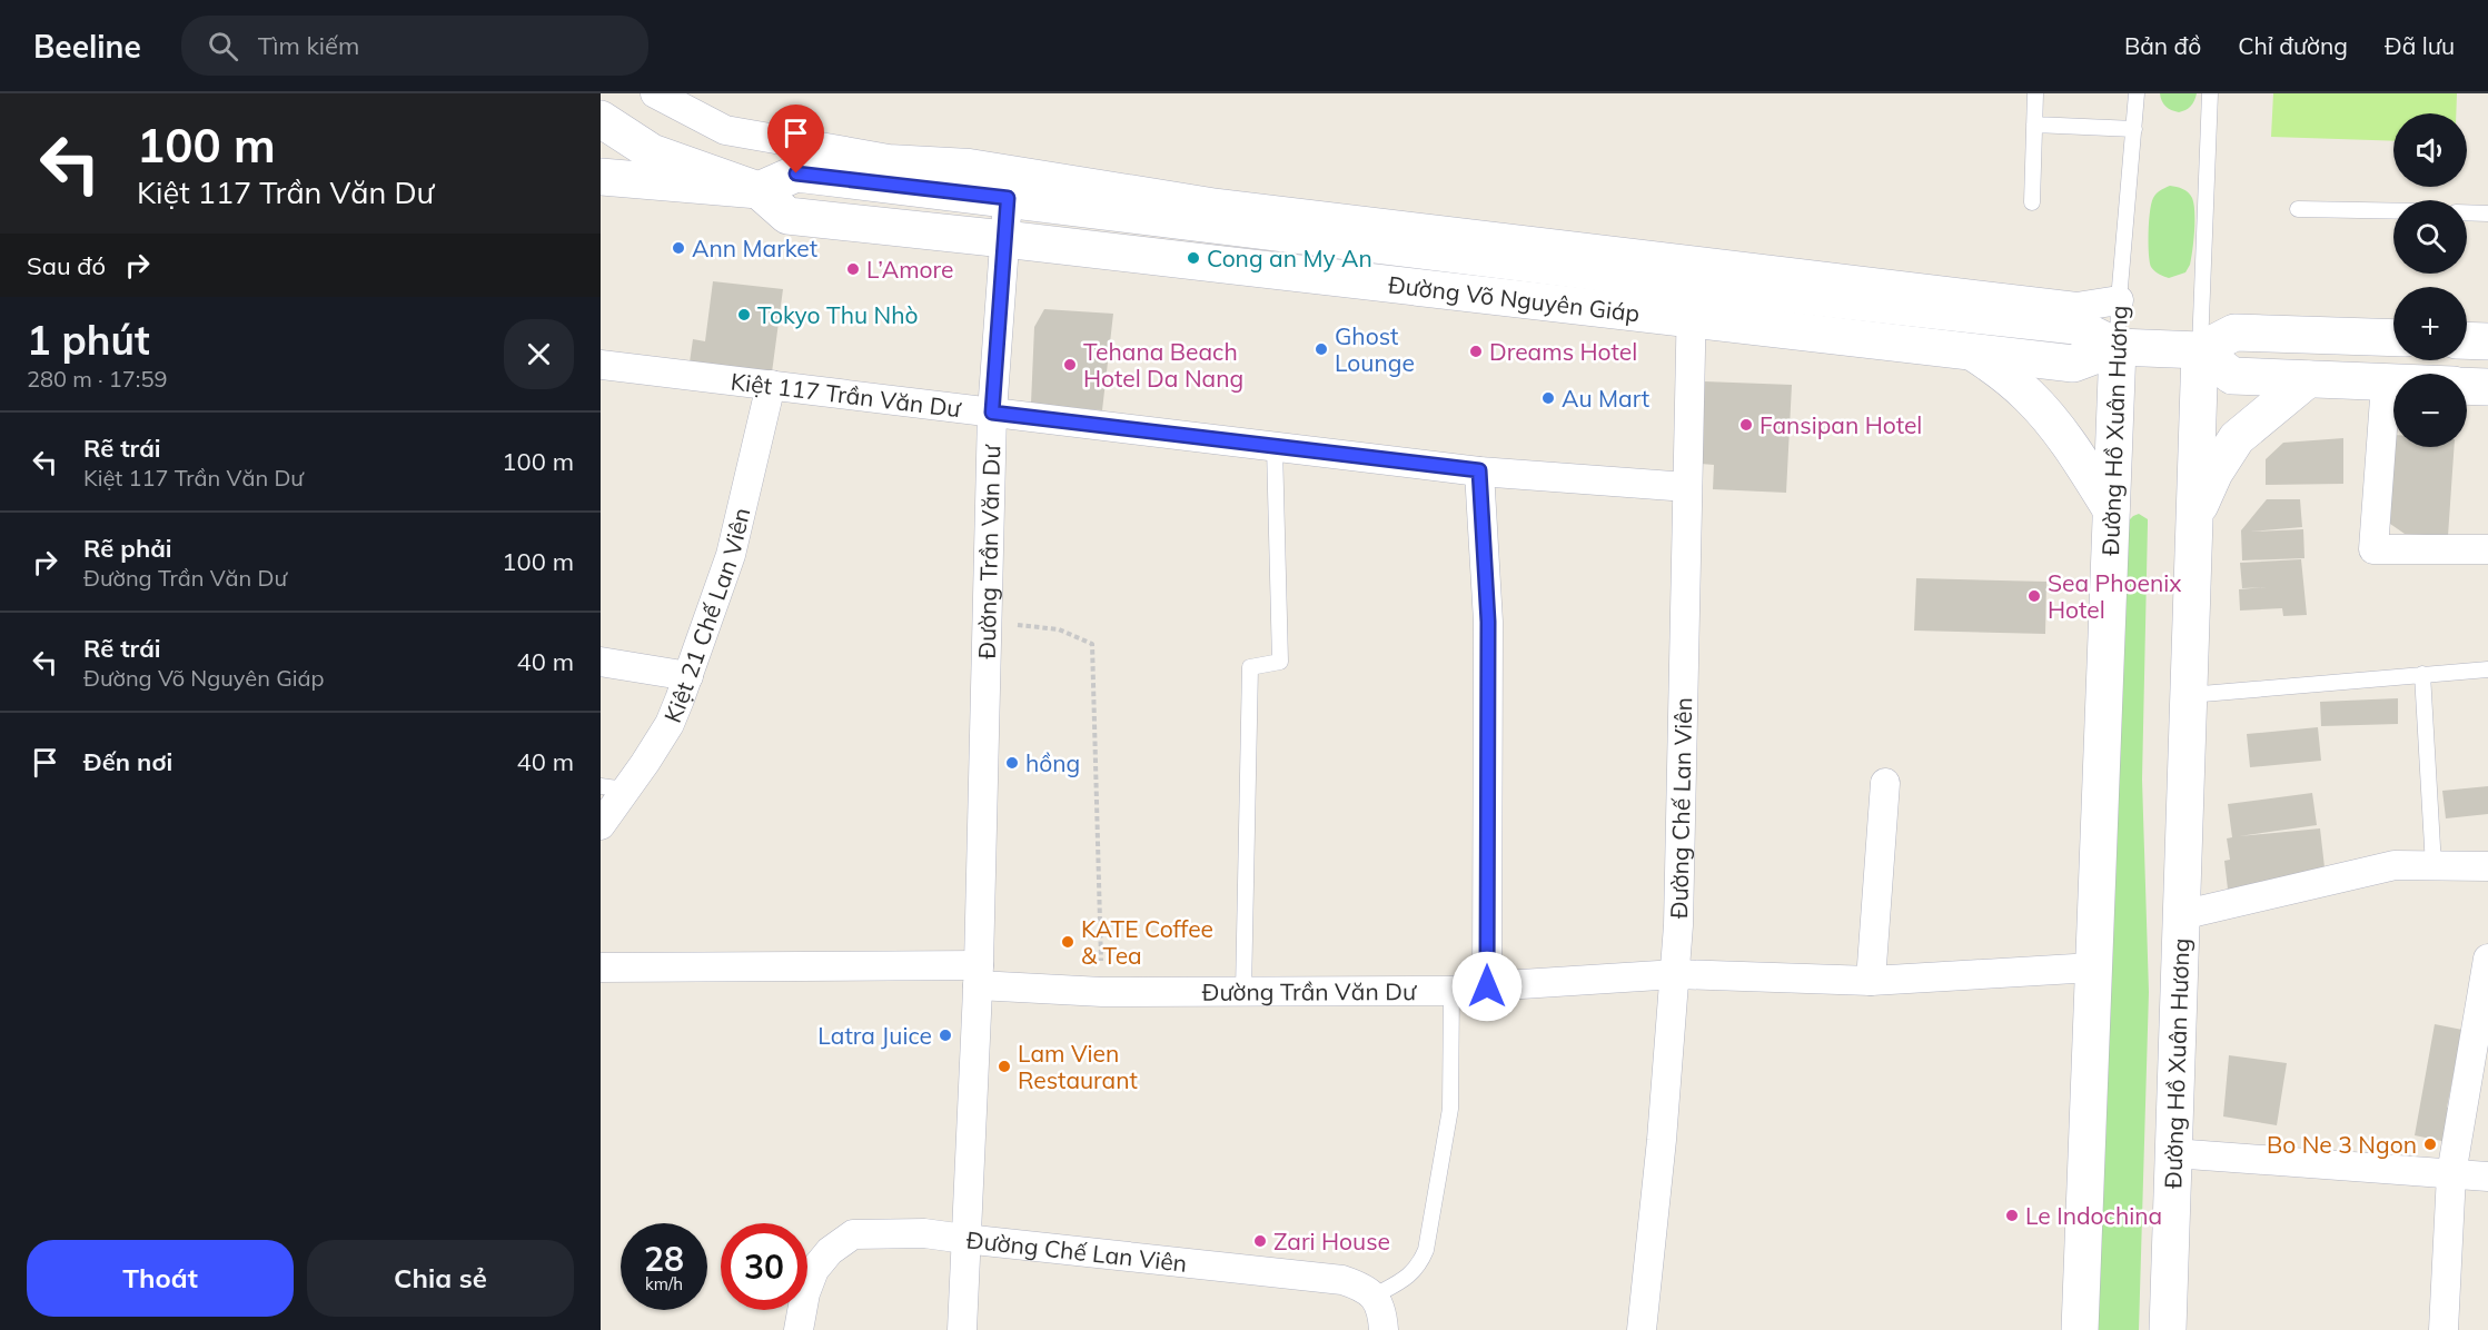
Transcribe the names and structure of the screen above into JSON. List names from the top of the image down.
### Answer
{
  "streets": {
    "main road": ["Đường Võ Nguyên Giáp", "Đường Hồ Xuân Hương"],
    "street": [
      "Kiệt 117 Trần Văn Dư",
      "Đường Trần Văn Dư",
      "Kiệt 21 Chế Lan Viên",
      "Đường Chế Lan Viên"
    ]
  },
  "crossings": [
    ["Đường Võ Nguyên Giáp", "Đường Hồ Xuân Hương"],
    ["Đường Võ Nguyên Giáp", "Đường Trần Văn Dư"],
    ["Đường Võ Nguyên Giáp", "Đường Chế Lan Viên"],
    ["Kiệt 117 Trần Văn Dư", "Đường Trần Văn Dư"],
    ["Kiệt 117 Trần Văn Dư", "Kiệt 21 Chế Lan Viên"],
    ["Kiệt 117 Trần Văn Dư", "Đường Chế Lan Viên"],
    ["Đường Trần Văn Dư", "Đường Chế Lan Viên"]
  ],
  "places": [
    "Ann Market",
    "Cong an My An",
    "L’Amore",
    "Tokyo Thu Nhò",
    "Ghost Lounge",
    "Dreams Hotel",
    "Tehana Beach Hotel Da Nang",
    "Au Mart",
    "Fansipan Hotel",
    "Sea Phoenix Hotel",
    "hồng",
    "KATE Coffee & Tea",
    "Latra Juice",
    "Lam Vien Restaurant",
    "Bo Ne 3 Ngon",
    "Le Indochina",
    "Zari House"
  ],
  "page": {
    "header": "Beeline",
    "search": "Tìm kiếm",
    "nav": ["Bản đồ", "Chỉ đường", "Đã lưu"],
    "turn": ["100 m", "Kiệt 117 Trần Văn Dư"],
    "map_buttons": ["+", "−"],
    "then": "Sau đó",
    "heading": ["1 phút", "280 m · 17:59"],
    "list": [
      {
        "name": "Rẽ trái",
        "note": "Kiệt 117 Trần Văn Dư",
        "value": "100 m"
      },
      {
        "name": "Rẽ phải",
        "note": "Đường Trần Văn Dư",
        "value": "100 m"
      },
      {
        "name": "Rẽ trái",
        "note": "Đường Võ Nguyên Giáp",
        "value": "40 m"
      },
      {
        "name": "Đến nơi",
        "value": "40 m"
      }
    ],
    "speed": "28 km/h",
    "limit": "30",
    "buttons": ["Thoát", "Chia sẻ"]
  }
}
